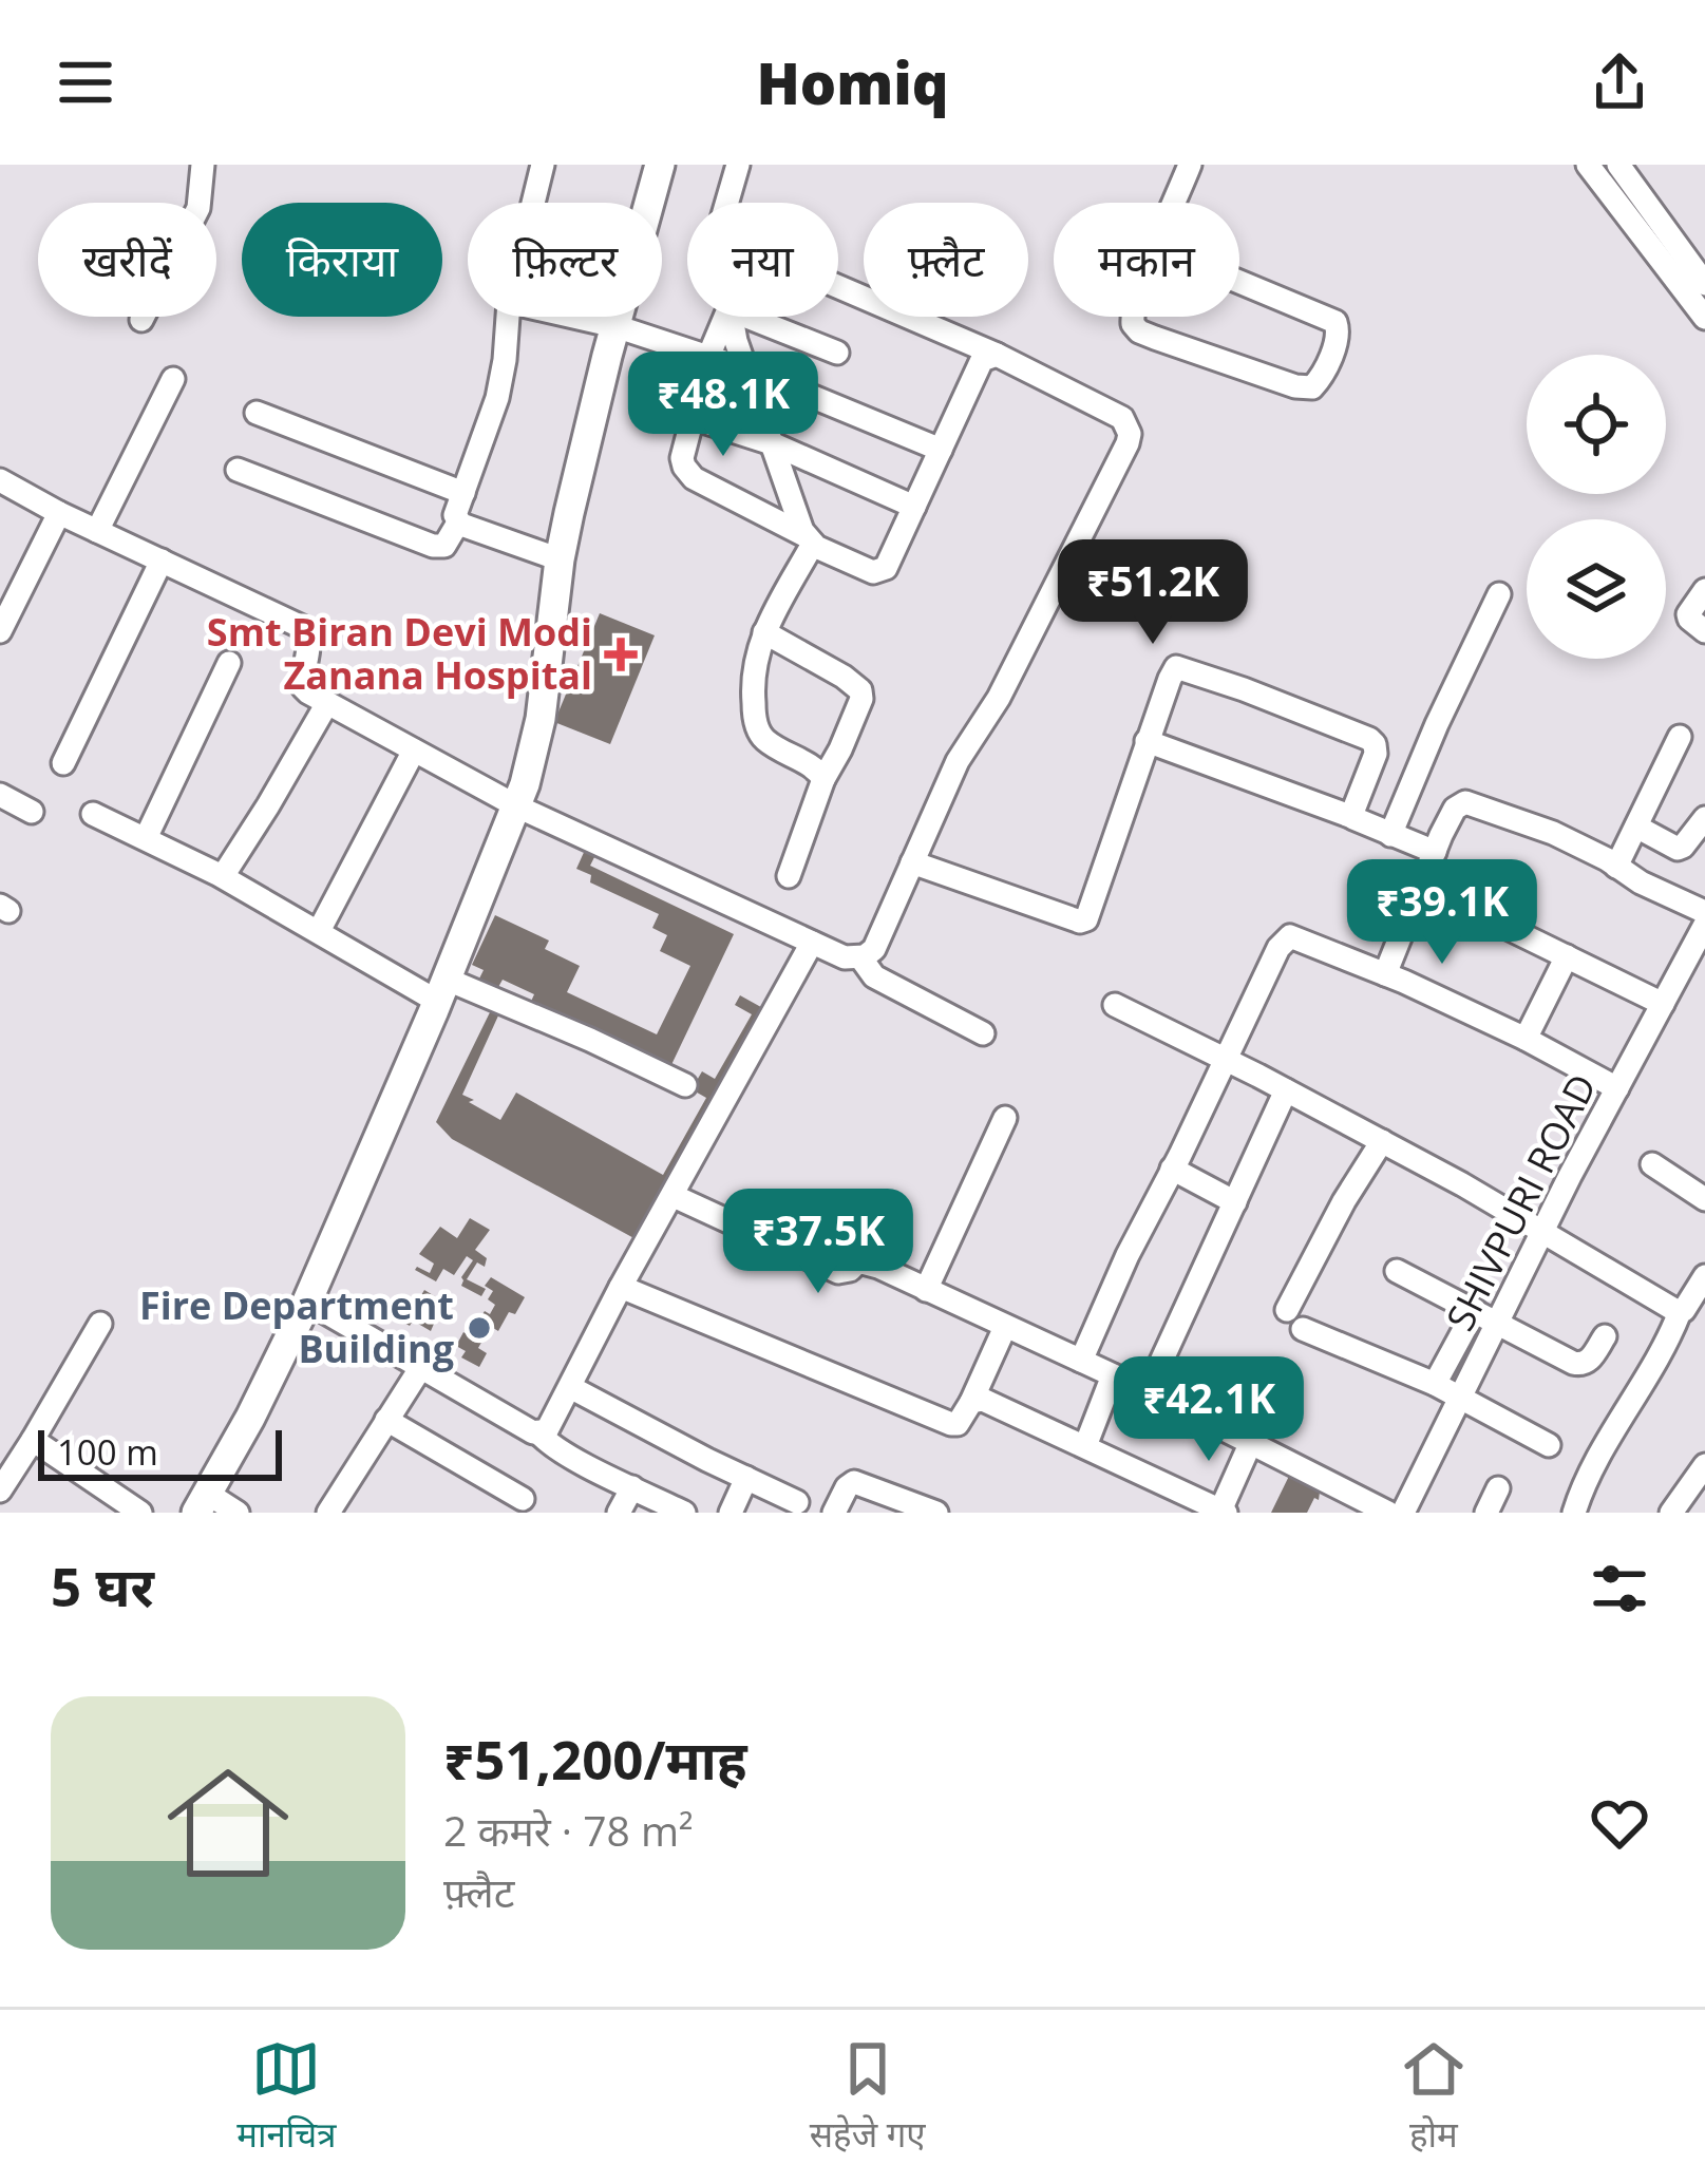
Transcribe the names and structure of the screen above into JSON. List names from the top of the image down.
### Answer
{
  "streets": {
    "street": ["SHIVPURI ROAD"]
  },
  "places": {
    "health": ["Smt Biran Devi Modi Zanana Hospital"],
    "other": ["Fire Department Building"]
  },
  "scale_bar": "100 m",
  "page": {
    "header": "Homiq",
    "chip": [
      "खरीदें",
      "किराया",
      "फ़िल्टर",
      "नया",
      "फ़्लैट",
      "मकान"
    ],
    "price": [
      "₹48.1K",
      "₹51.2K",
      "₹39.1K",
      "₹37.5K",
      "₹42.1K"
    ],
    "scale": "100 m",
    "heading": "5 घर",
    "list": [
      {
        "name": "₹51,200/माह",
        "note": "2 कमरे · 78 m² · फ़्लैट"
      }
    ],
    "tabs": ["मानचित्र", "सहेजे गए", "होम"]
  }
}
